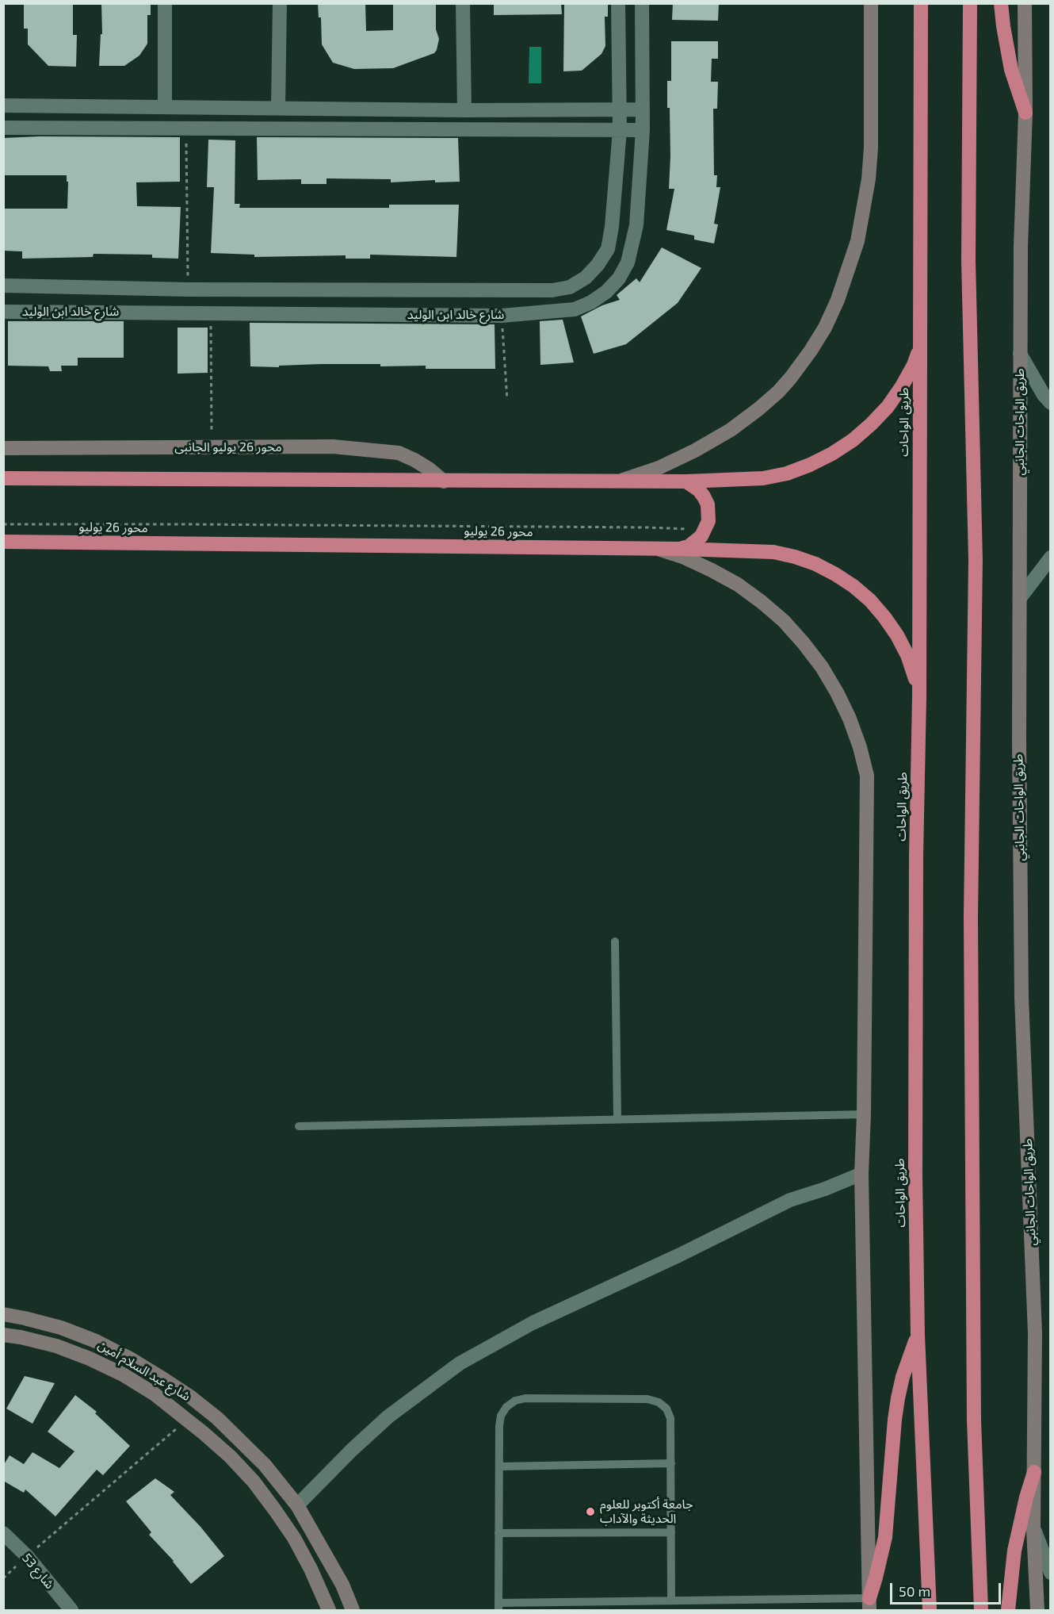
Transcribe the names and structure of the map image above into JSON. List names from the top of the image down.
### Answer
{
  "streets": {
    "highway": ["طريق الواحات", "محور 26 يوليو"],
    "street": [
      "شارع خالد ابن الوليد",
      "طريق الواحات الجانبي",
      "محور 26 يوليو الجانبى",
      "شارع عبد السلام أمين",
      "شارع 53"
    ]
  },
  "crossings": [
    ["طريق الواحات", "محور 26 يوليو"]
  ],
  "places": ["جامعة أكتوبر للعلوم الحديثة والآداب"],
  "scale_bar": "50 m"
}
